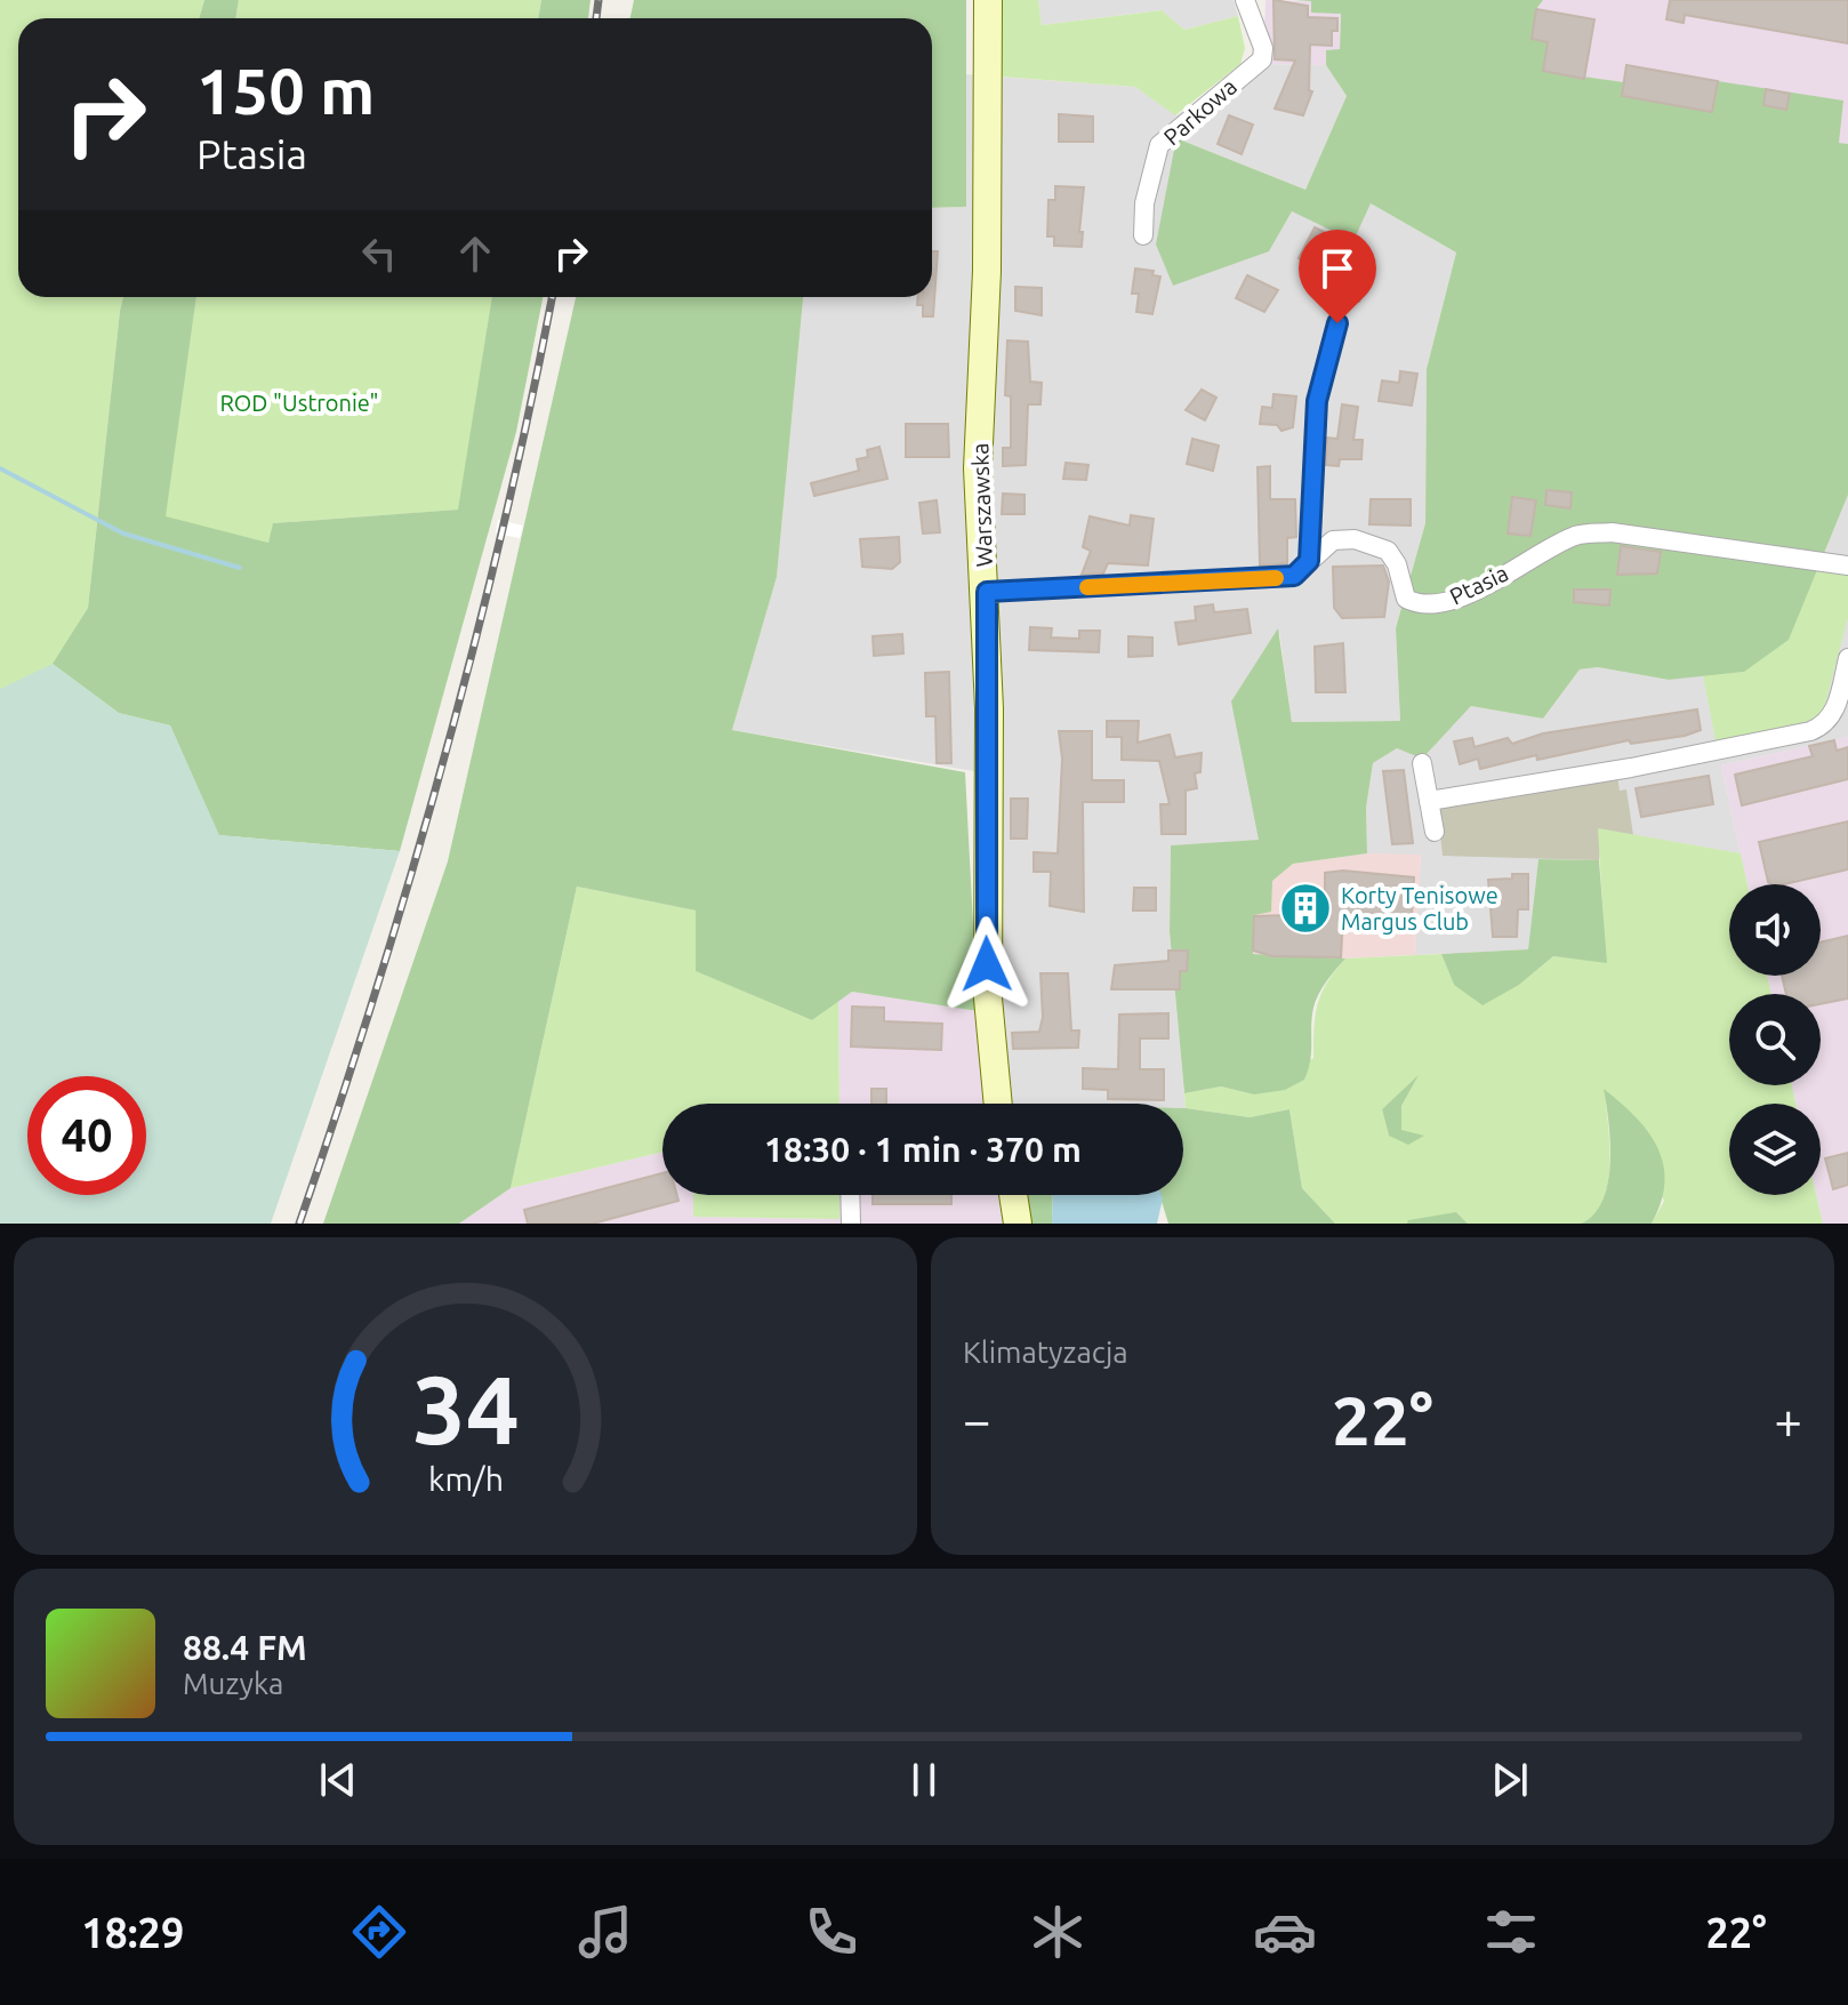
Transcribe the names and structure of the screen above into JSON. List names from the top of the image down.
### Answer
{
  "streets": {
    "street": ["Parkowa", "Warszawska", "Ptasia"]
  },
  "crossings": [
    ["Warszawska", "Ptasia"]
  ],
  "parks": ["ROD \"Ustronie\""],
  "places": {
    "building": ["Korty Tenisowe Margus Club"]
  },
  "page": {
    "turn": ["150 m", "Ptasia"],
    "limit": "40",
    "trip": "18:30 · 1 min · 370 m",
    "tile": "Klimatyzacja",
    "heat": ["−", "22°", "+"],
    "song": ["88.4 FM", "Muzyka"],
    "tabs": ["18:29", "22°"],
    "gauge": ["34", "km/h"]
  }
}
